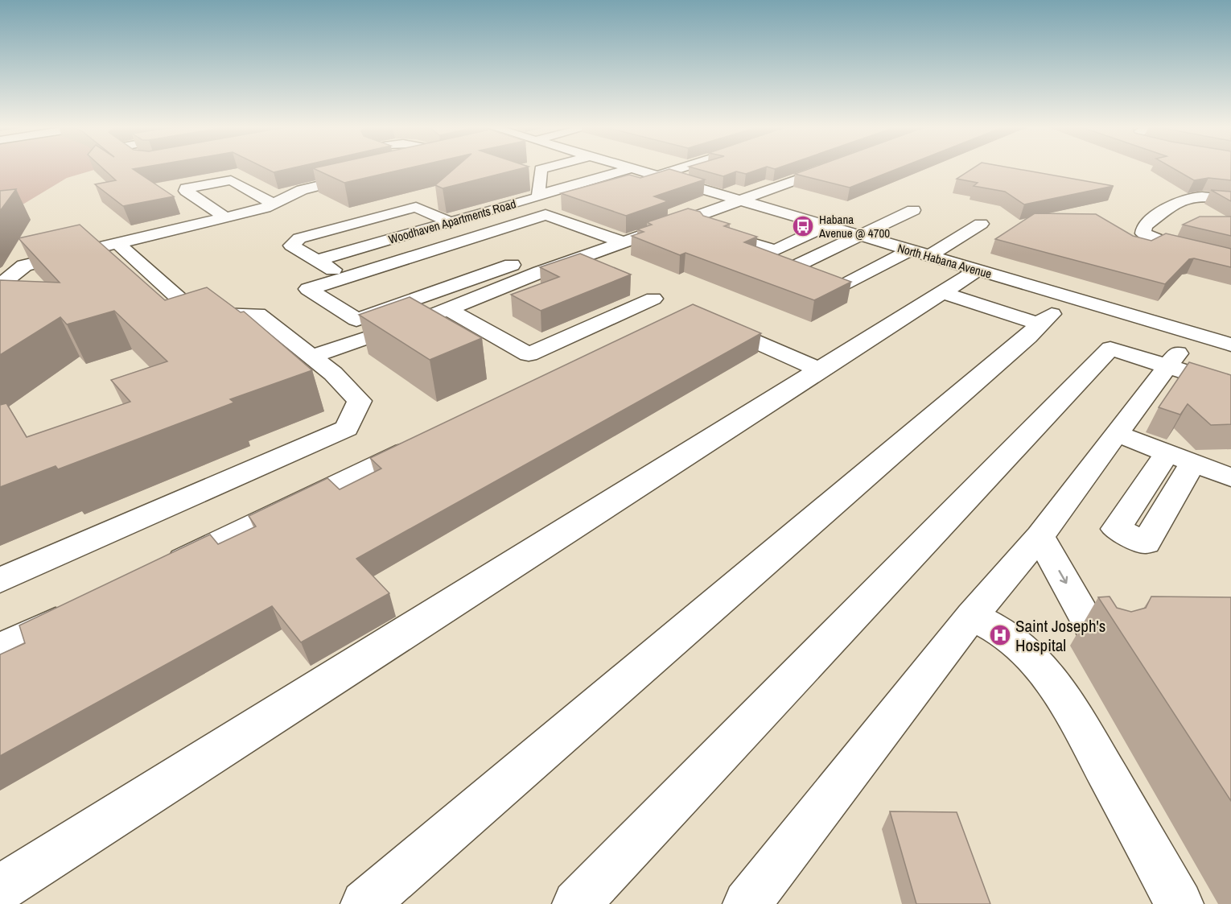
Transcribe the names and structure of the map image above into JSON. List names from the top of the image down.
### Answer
{
  "streets": {
    "street": ["Woodhaven Apartments Road", "North Habana Avenue"]
  },
  "crossings": [
    ["Woodhaven Apartments Road", "North Habana Avenue"]
  ],
  "places": {
    "bus stop": ["Habana Avenue @ 4700"],
    "hospital": ["Saint Joseph's Hospital"]
  }
}
